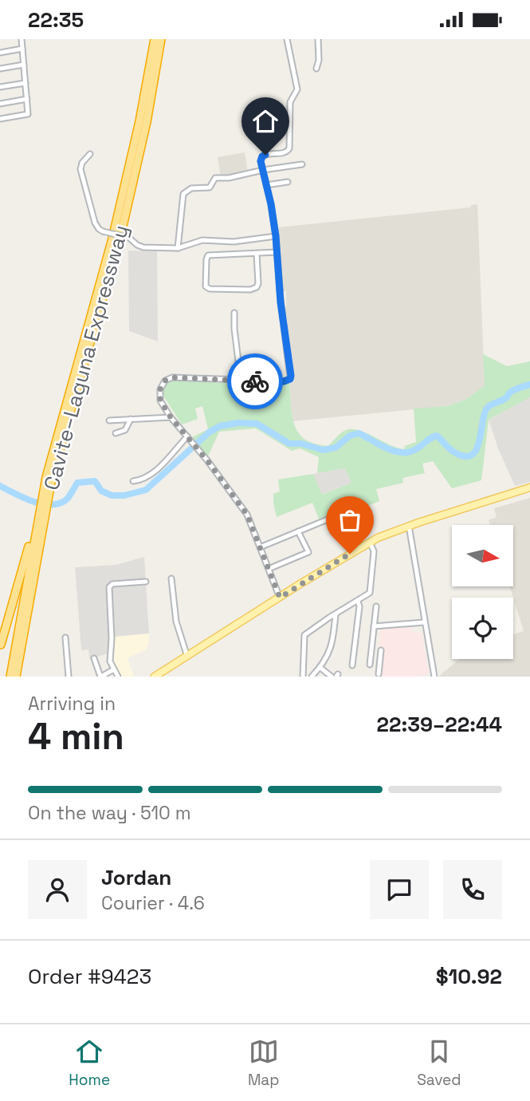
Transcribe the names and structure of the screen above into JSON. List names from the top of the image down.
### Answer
{
  "streets": {
    "highway": ["Cavite–Laguna Expressway"]
  },
  "north": "right",
  "page": {
    "status": "22:35",
    "heading": ["4 min", "Arriving in", "22:39–22:44"],
    "panel": [
      "Jordan",
      "Courier · 4.6",
      "Order #9423",
      "$10.92"
    ],
    "bar": "On the way · 510 m",
    "tabs": ["Home", "Map", "Saved"]
  }
}
